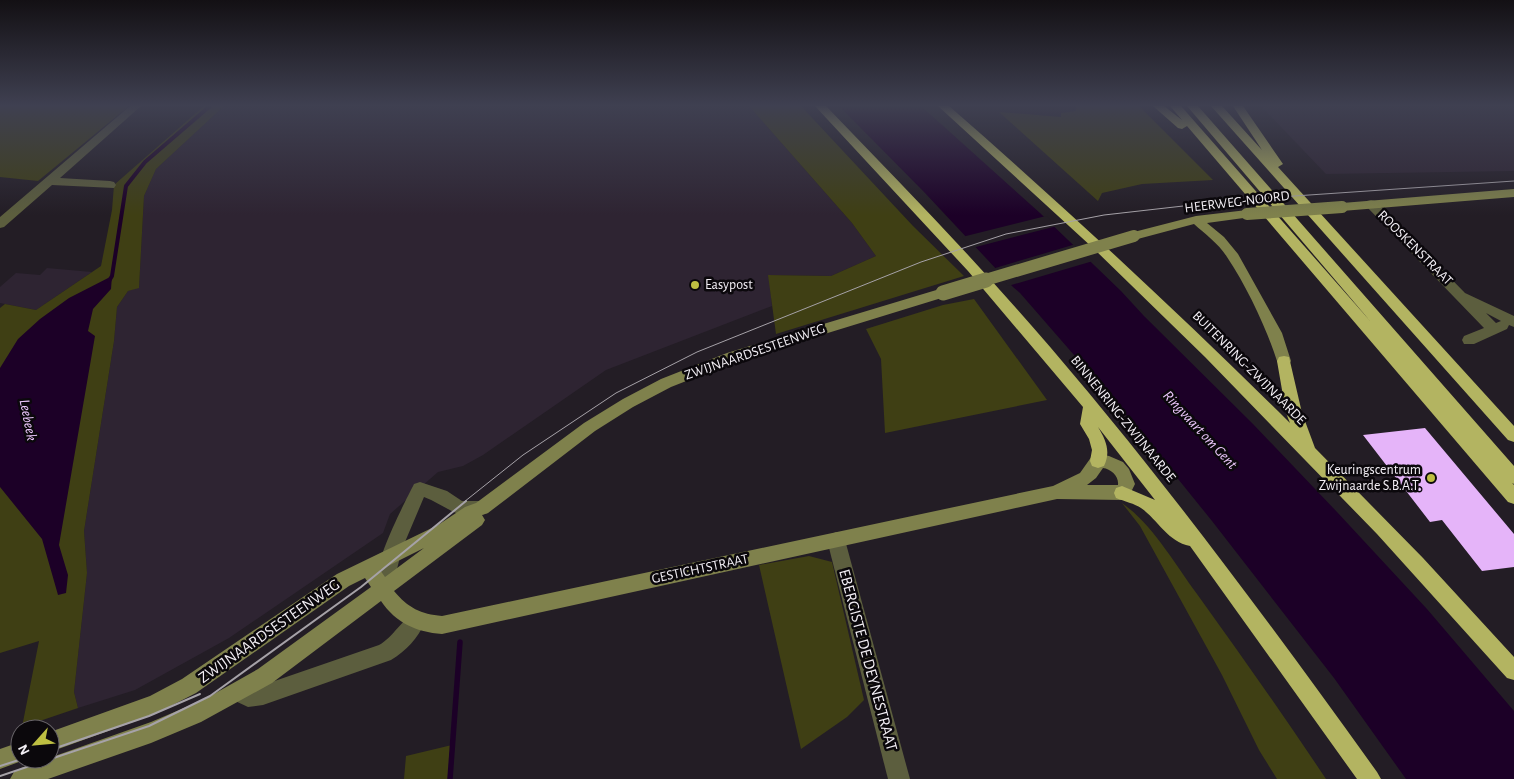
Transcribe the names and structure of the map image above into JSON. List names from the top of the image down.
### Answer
{
  "streets": {
    "highway": ["BUITENRING-ZWIJNAARDE", "BINNENRING-ZWIJNAARDE"],
    "street": [
      "HEERWEG-NOORD",
      "ROOSKENSTRAAT",
      "ZWIJNAARDSESTEENWEG",
      "GESTICHTSTRAAT",
      "EBERGISTE DE DEYNESTRAAT"
    ]
  },
  "crossings": [
    ["HEERWEG-NOORD", "ROOSKENSTRAAT"],
    ["HEERWEG-NOORD", "ZWIJNAARDSESTEENWEG"],
    ["GESTICHTSTRAAT", "EBERGISTE DE DEYNESTRAAT"]
  ],
  "water": ["Leebeek", "Ringvaart om Gent"],
  "places": ["Easypost", "Keuringscentrum Zwijnaarde S.B.A.T."],
  "north": "bottom left"
}
